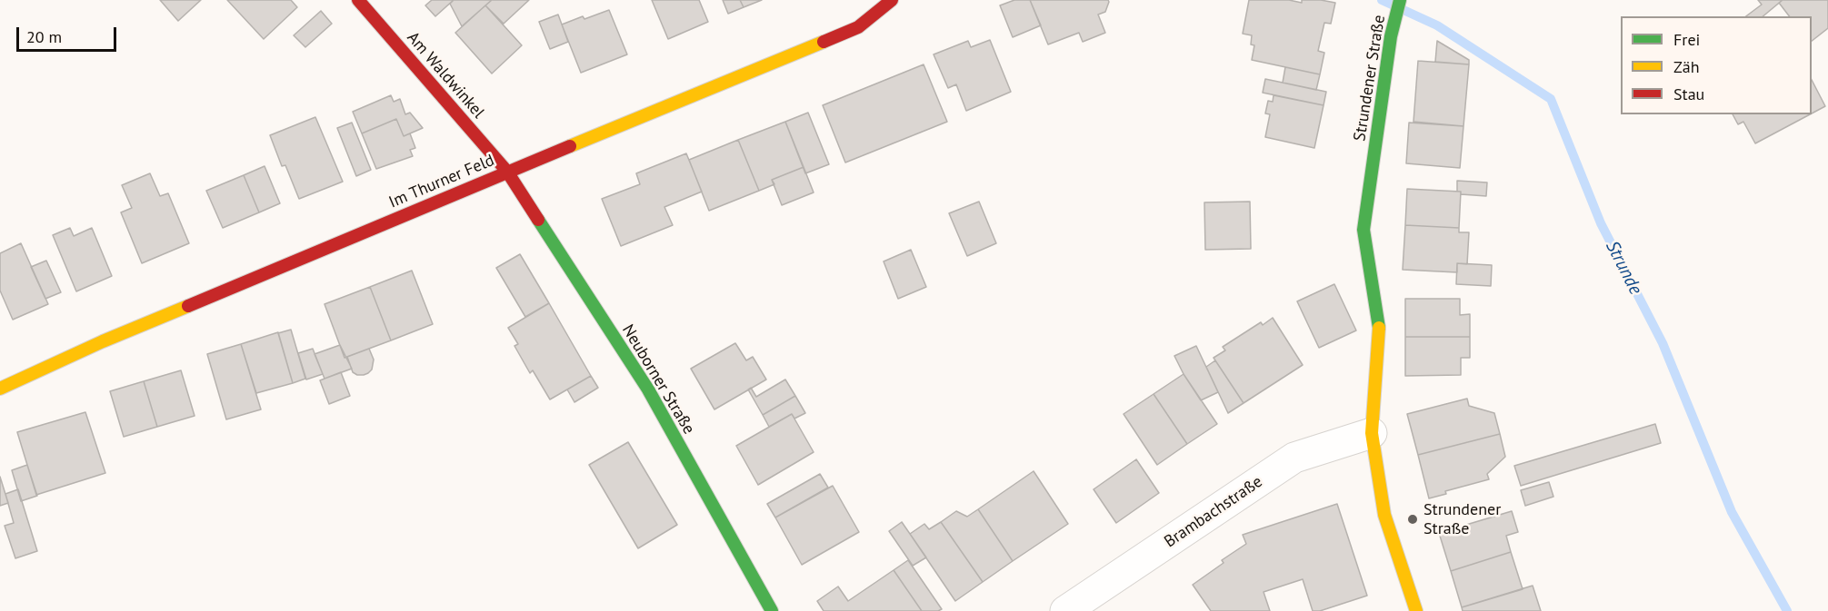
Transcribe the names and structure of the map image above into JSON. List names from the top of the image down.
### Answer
{
  "streets": {
    "street": [
      "Am Waldwinkel",
      "Strundener Straße",
      "Im Thurner Feld",
      "Neuborner Straße",
      "Brambachstraße"
    ]
  },
  "crossings": [
    ["Am Waldwinkel", "Im Thurner Feld"],
    ["Am Waldwinkel", "Neuborner Straße"],
    ["Strundener Straße", "Brambachstraße"],
    ["Im Thurner Feld", "Neuborner Straße"]
  ],
  "water": ["Strunde"],
  "places": ["Strundener Straße"],
  "legend": ["Frei", "Zäh", "Stau"],
  "scale_bar": "20 m"
}
